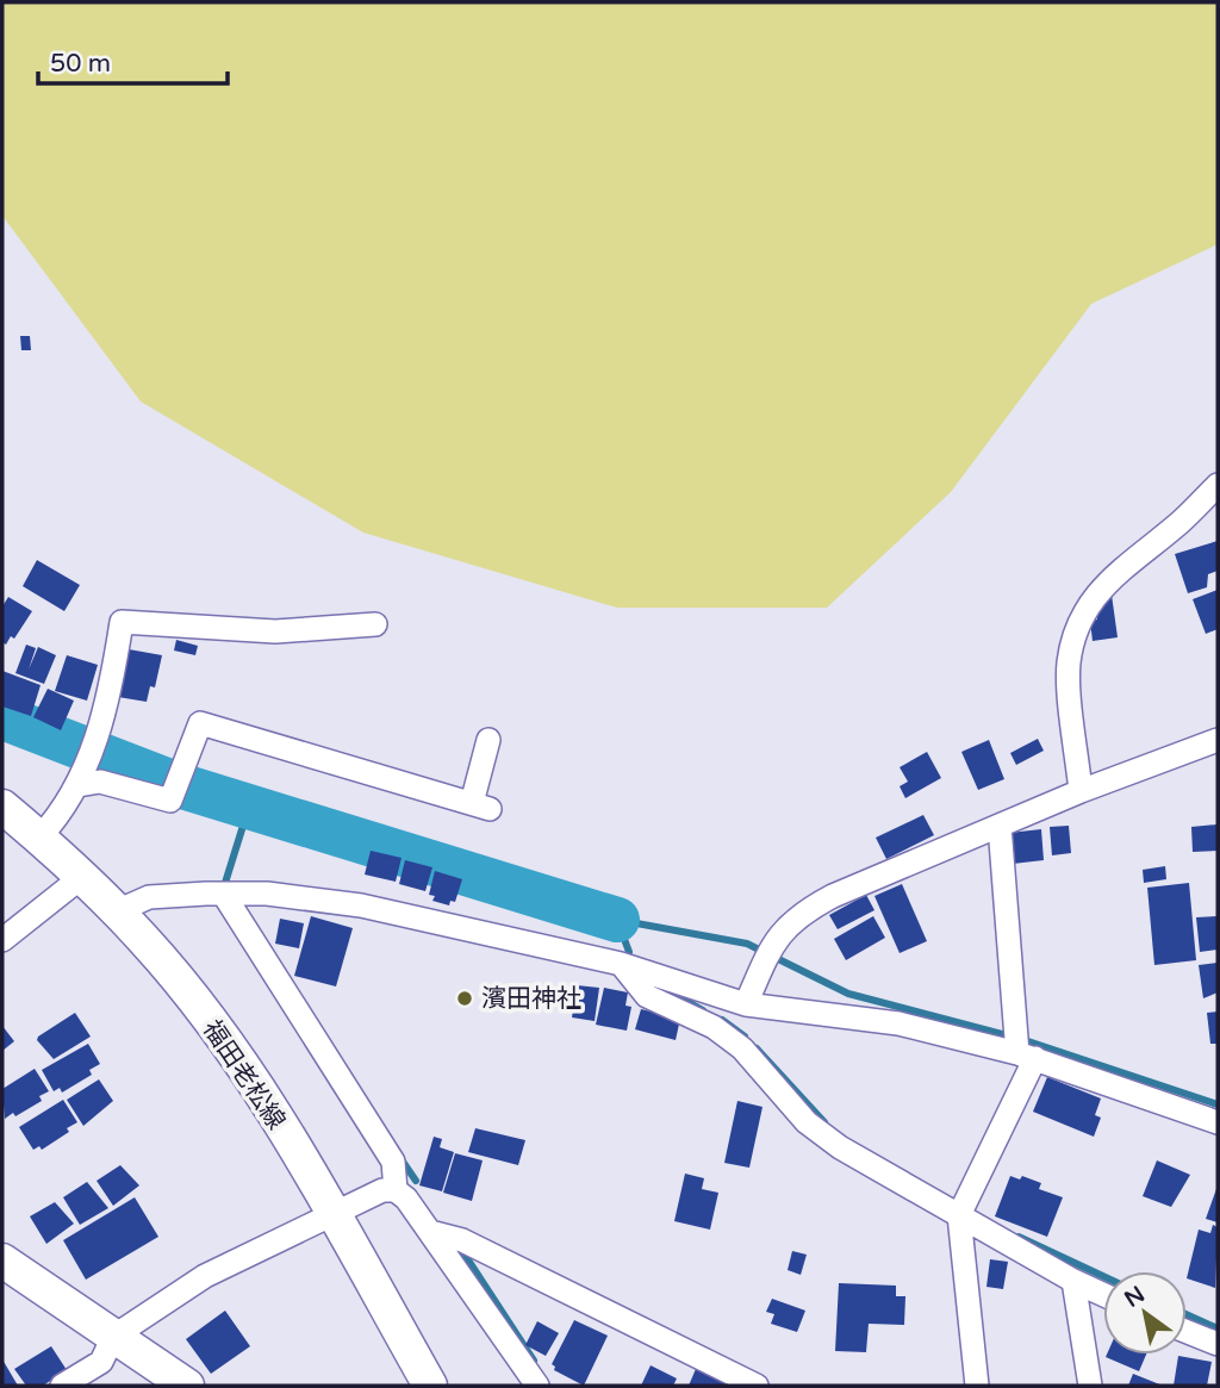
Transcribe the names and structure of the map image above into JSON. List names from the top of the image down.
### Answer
{
  "streets": {
    "main road": ["福田老松線"]
  },
  "places": ["濱田神社"],
  "scale_bar": "50 m",
  "north": "top left"
}
